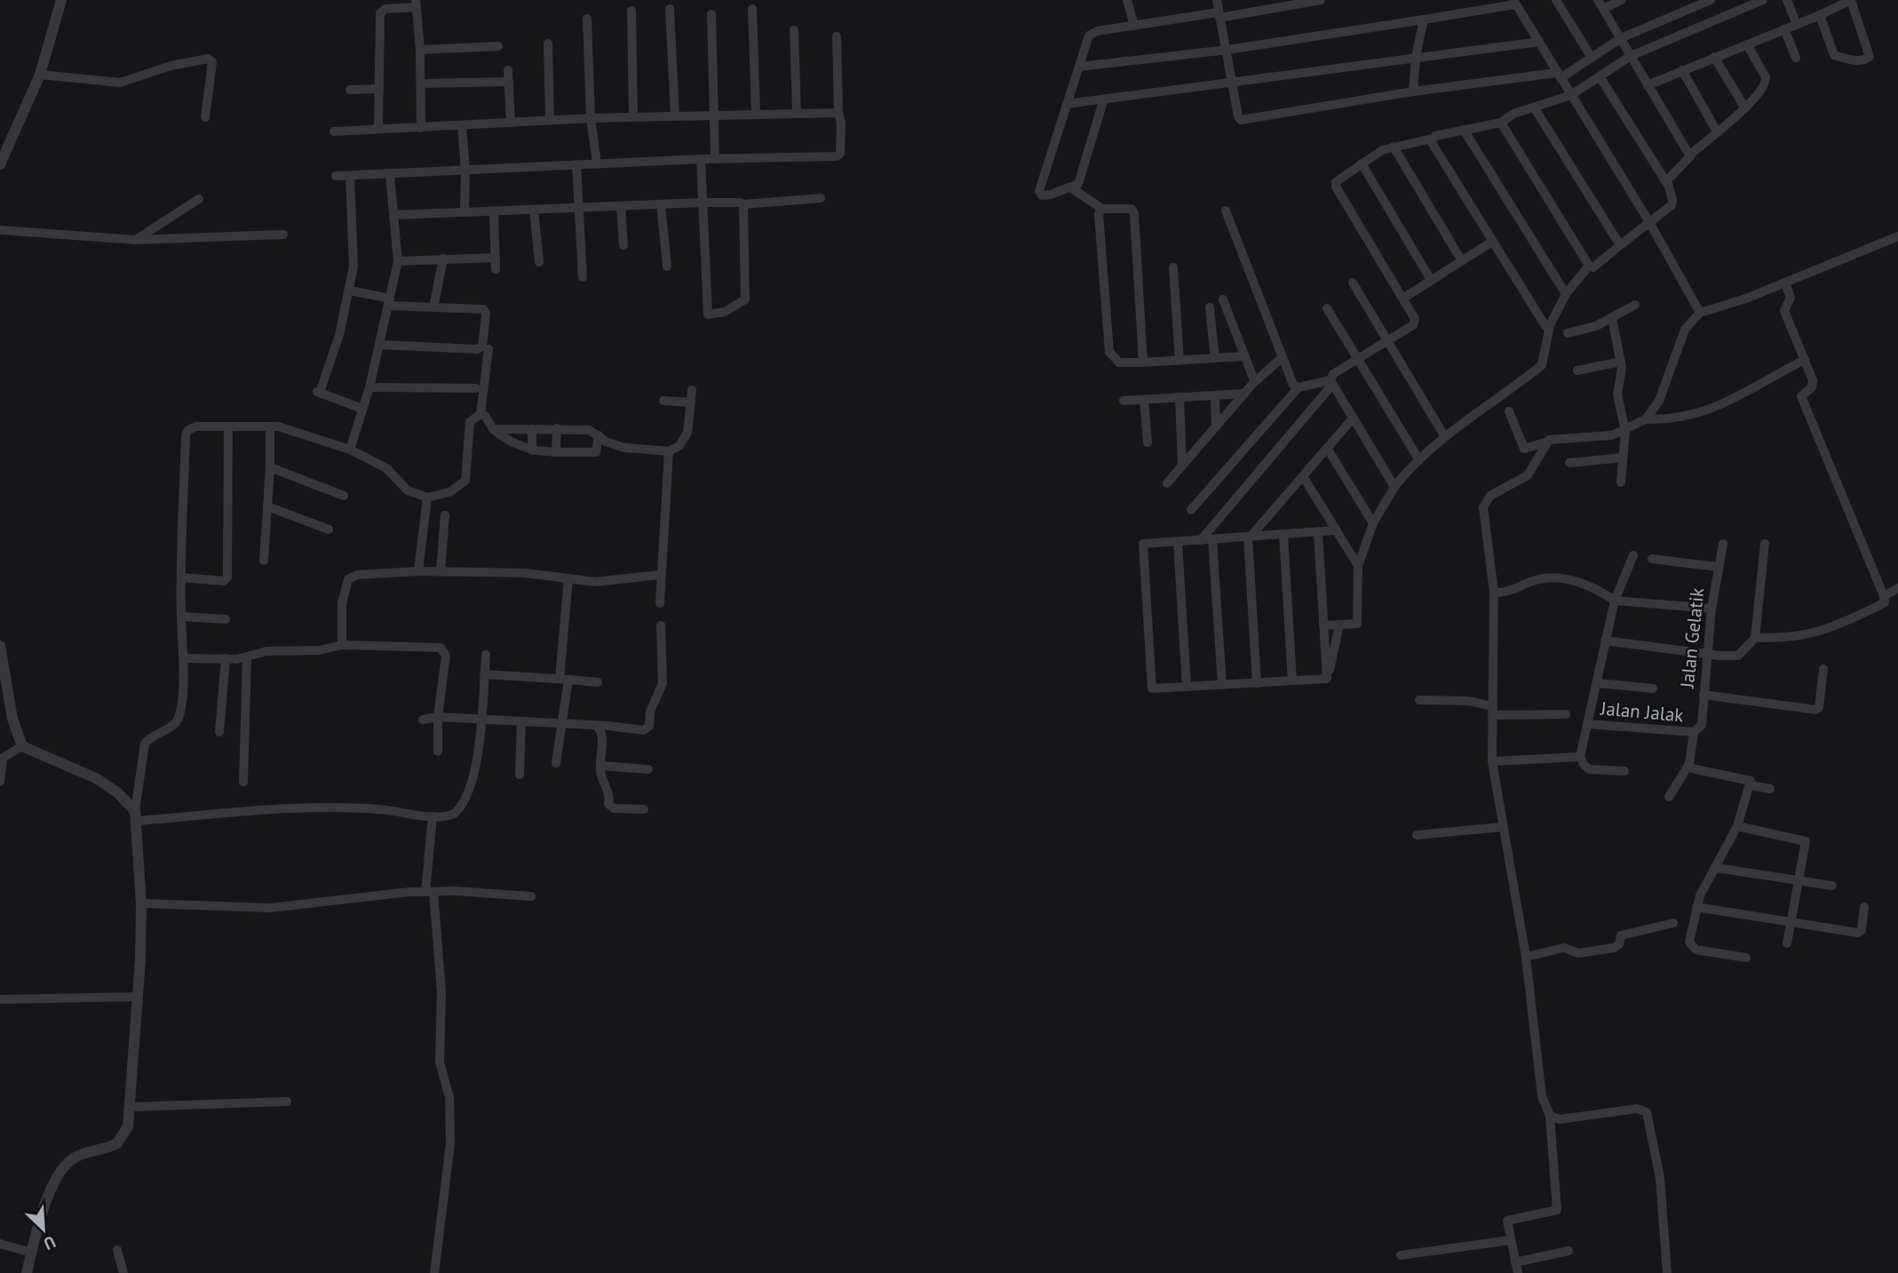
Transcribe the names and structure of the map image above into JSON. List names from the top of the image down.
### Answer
{
  "streets": {
    "street": ["Jalan Gelatik", "Jalan Jalak"]
  },
  "crossings": [
    ["Jalan Gelatik", "Jalan Jalak"]
  ],
  "north": "bottom right"
}
